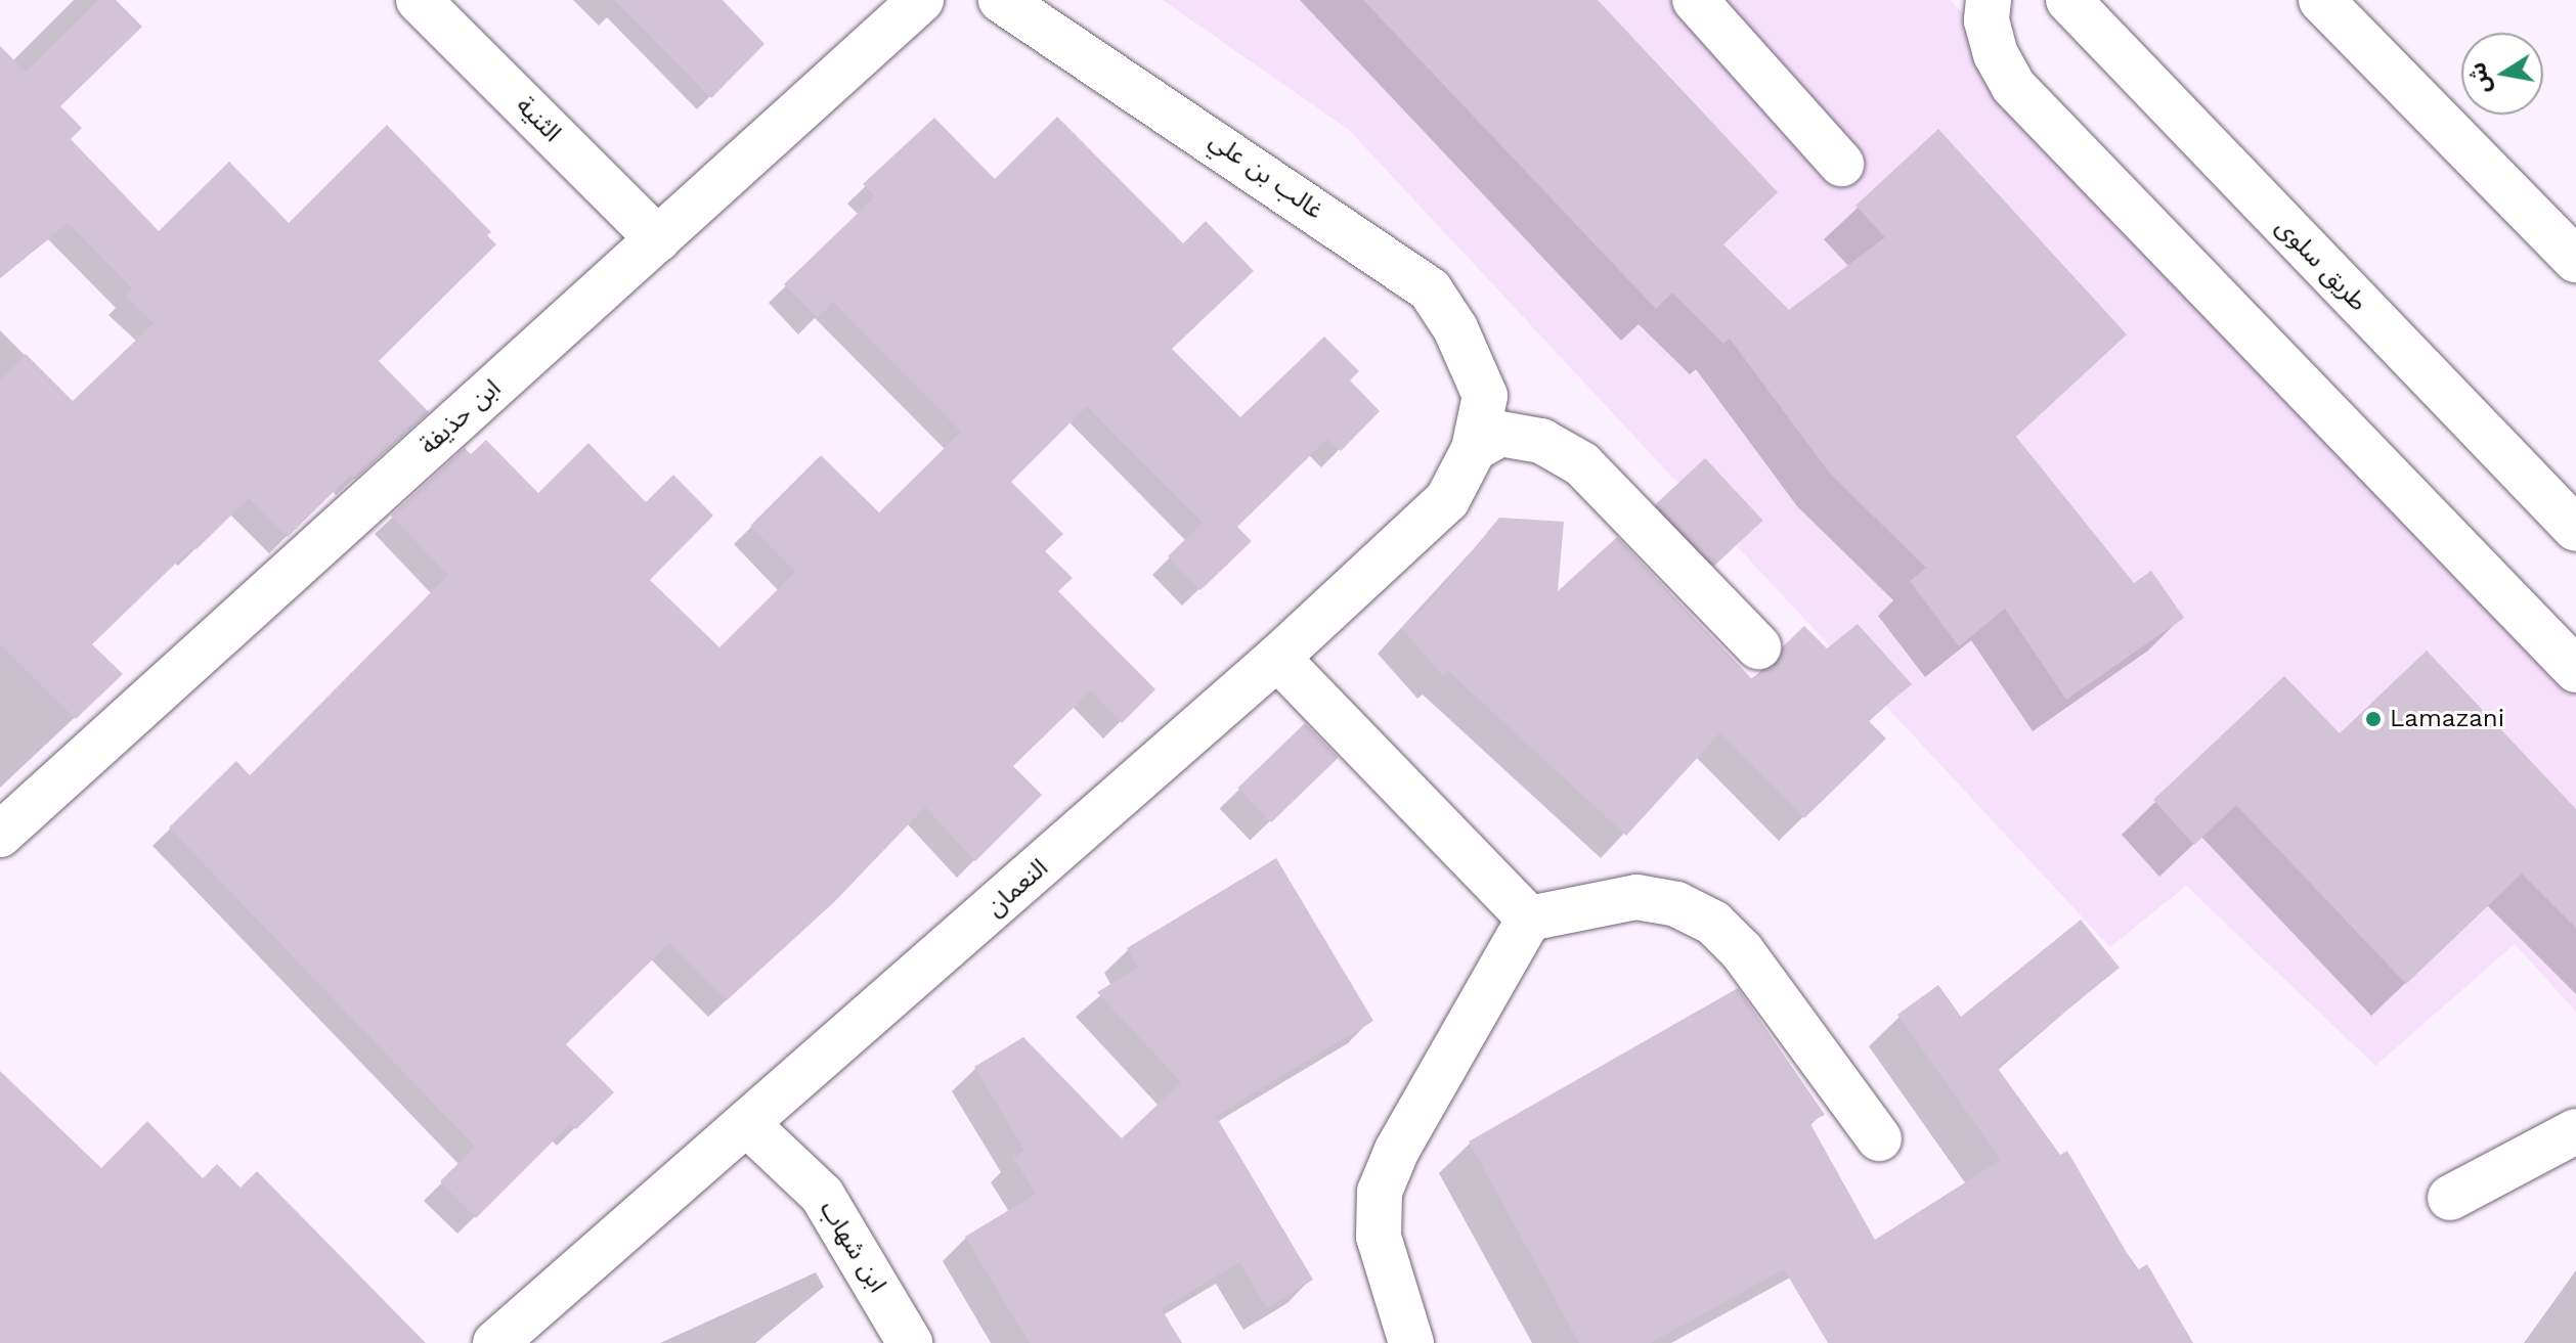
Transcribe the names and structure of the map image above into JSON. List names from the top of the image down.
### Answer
{
  "streets": {
    "main road": [
      "الثنية",
      "غالب بن علي",
      "طريق سلوى",
      "ابن حذيفة",
      "النعمان",
      "ابن شهاب"
    ]
  },
  "crossings": [
    ["الثنية", "ابن حذيفة"],
    ["غالب بن علي", "النعمان"],
    ["النعمان", "ابن شهاب"]
  ],
  "places": ["Lamazani"],
  "north": "left"
}
